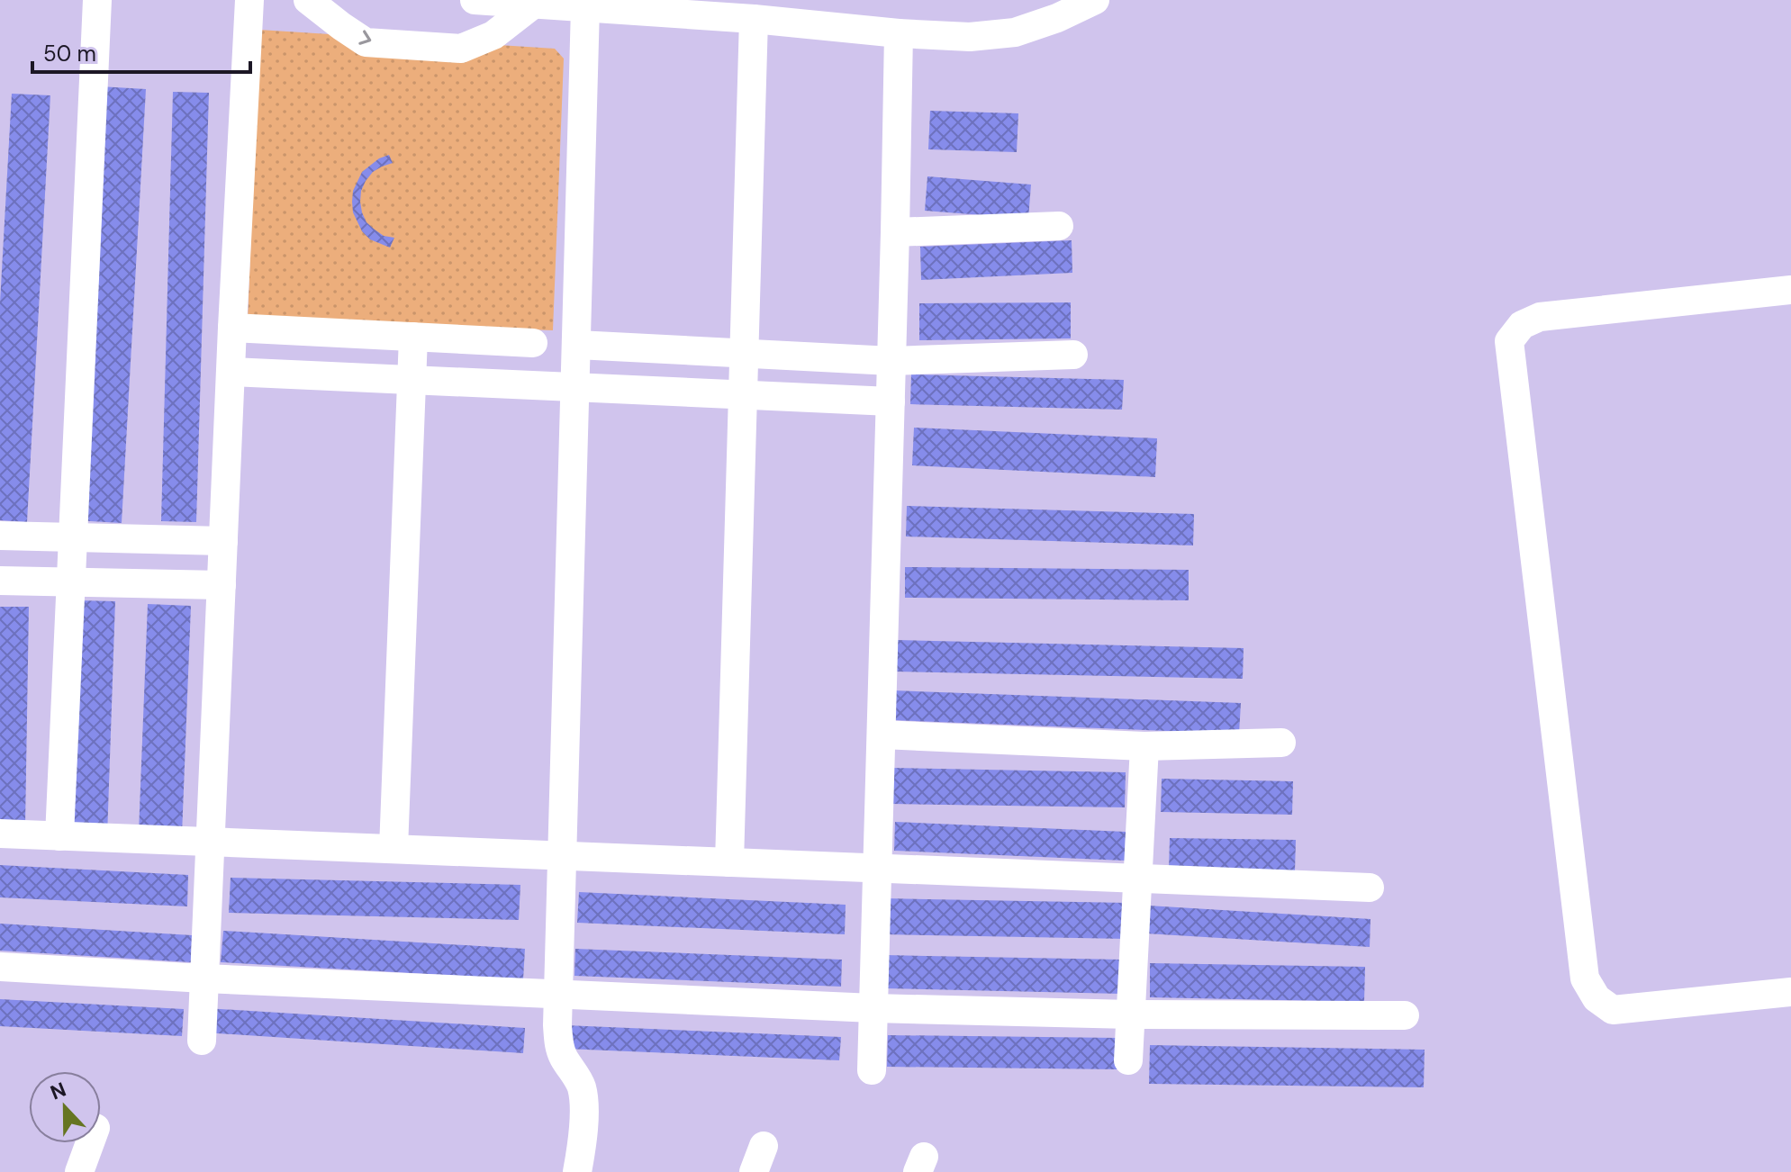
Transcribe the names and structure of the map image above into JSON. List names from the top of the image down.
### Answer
{
  "scale_bar": "50 m",
  "north": "top"
}
